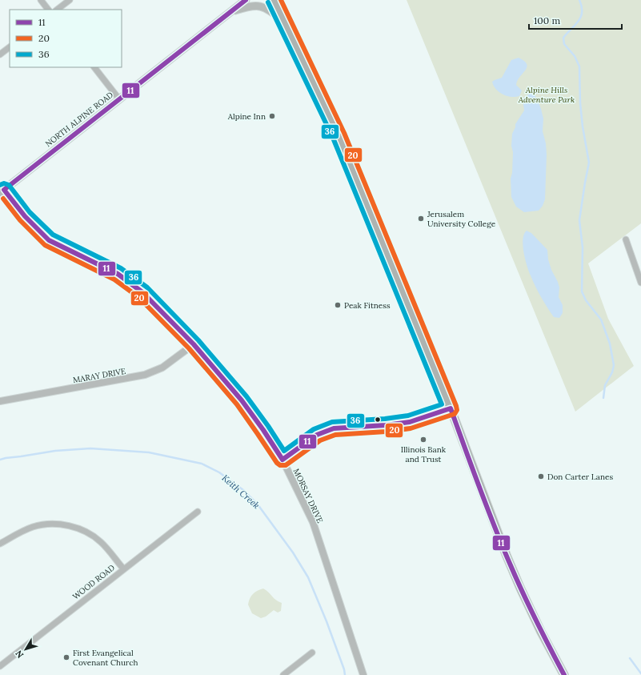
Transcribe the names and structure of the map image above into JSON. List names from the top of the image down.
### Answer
{
  "streets": {
    "main road": ["NORTH ALPINE ROAD"],
    "street": ["MARAY DRIVE", "MORSAY DRIVE", "WOOD ROAD"]
  },
  "crossings": [
    ["NORTH ALPINE ROAD", "MORSAY DRIVE"],
    ["MARAY DRIVE", "MORSAY DRIVE"]
  ],
  "water": ["Keith Creek"],
  "parks": ["Alpine Hills Adventure Park"],
  "places": [
    "Alpine Inn",
    "Jerusalem University College",
    "Peak Fitness",
    "Illinois Bank and Trust",
    "Don Carter Lanes",
    "First Evangelical Covenant Church"
  ],
  "lines": ["transit line 11", "transit line 20", "transit line 36"],
  "legend": ["11", "20", "36"],
  "scale_bar": "100 m",
  "north": "bottom left"
}
